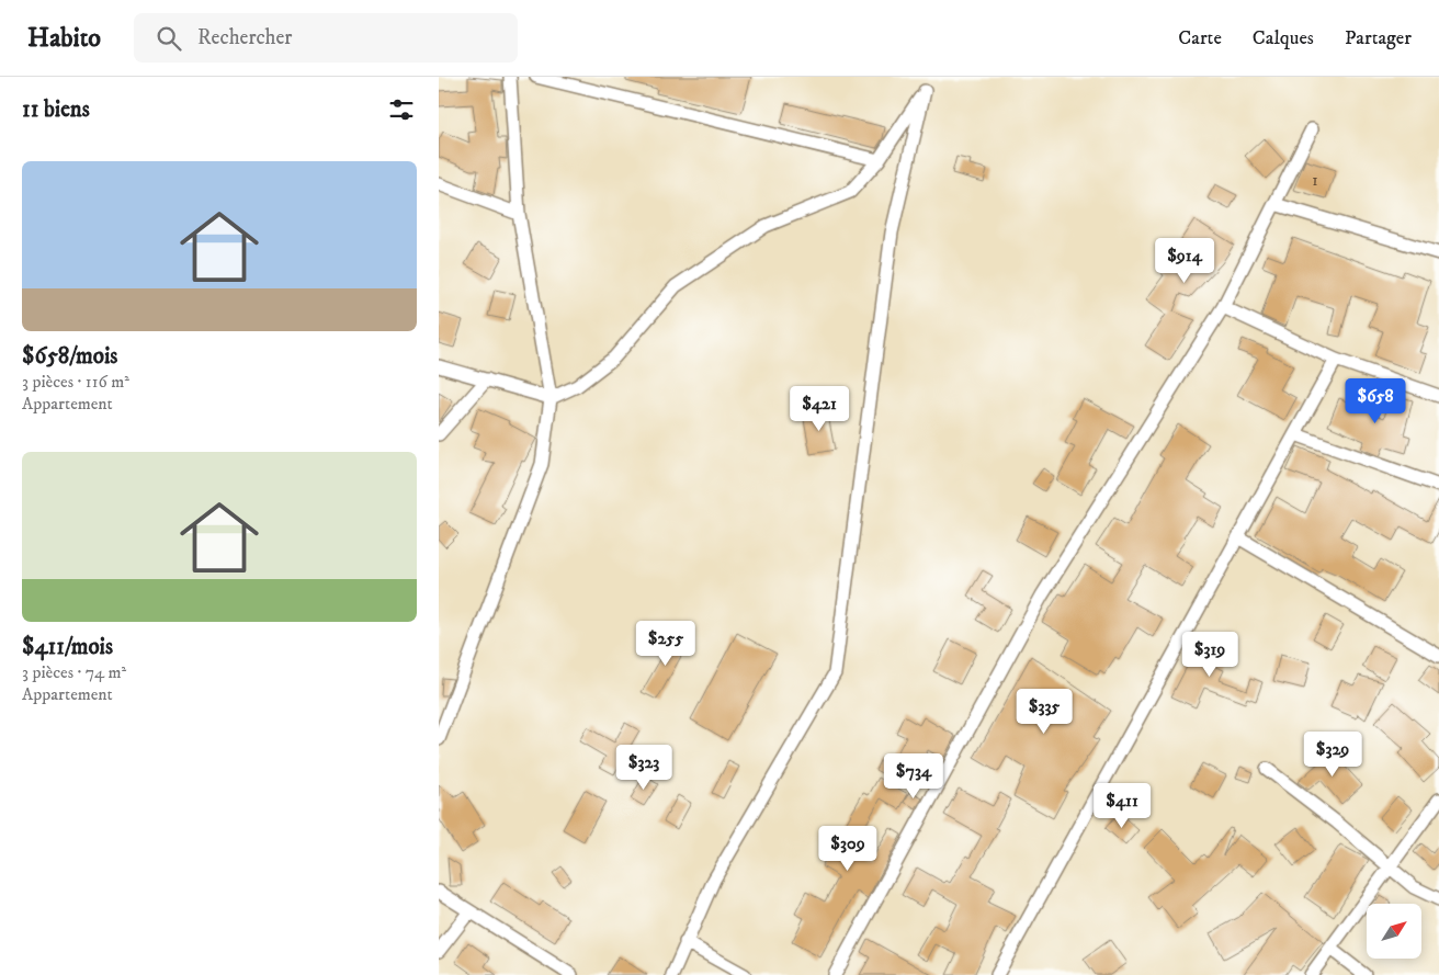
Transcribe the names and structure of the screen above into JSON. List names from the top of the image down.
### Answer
{
  "house_numbers": ["1"],
  "north": "top right",
  "page": {
    "header": "Habito",
    "search": "Rechercher",
    "nav": ["Carte", "Calques", "Partager"],
    "heading": "11 biens",
    "list": [
      {
        "name": "$658/mois",
        "note": "3 pièces · 116 m² · Appartement"
      },
      {
        "name": "$411/mois",
        "note": "3 pièces · 74 m² · Appartement"
      }
    ],
    "price": [
      "$914",
      "$658",
      "$421",
      "$255",
      "$319",
      "$335",
      "$329",
      "$323",
      "$734",
      "$411",
      "$309"
    ]
  }
}
